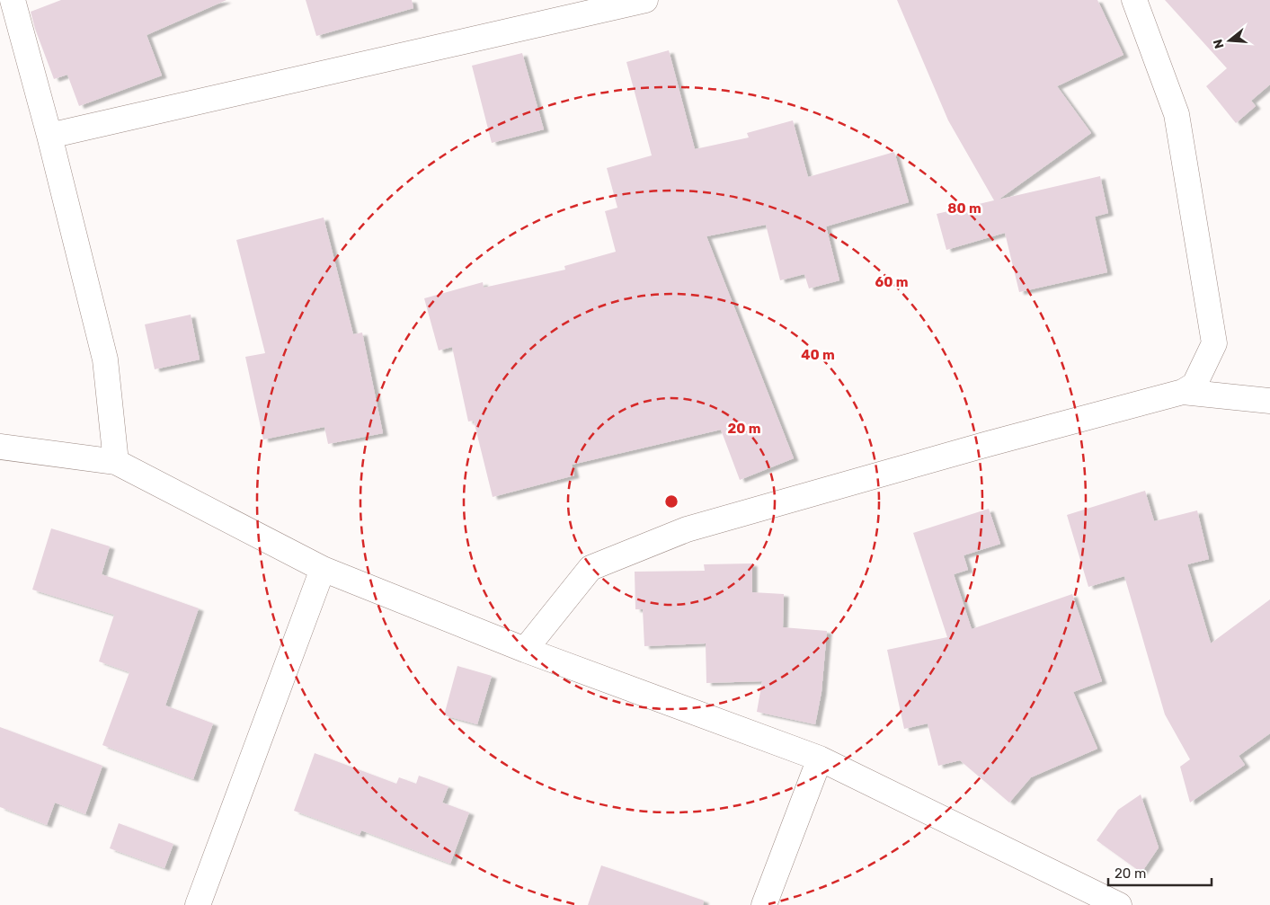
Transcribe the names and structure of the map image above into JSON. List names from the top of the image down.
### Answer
{
  "scale_bar": "20 m",
  "north": "left",
  "rings": [
    "80 m",
    "60 m",
    "40 m",
    "20 m"
  ]
}
